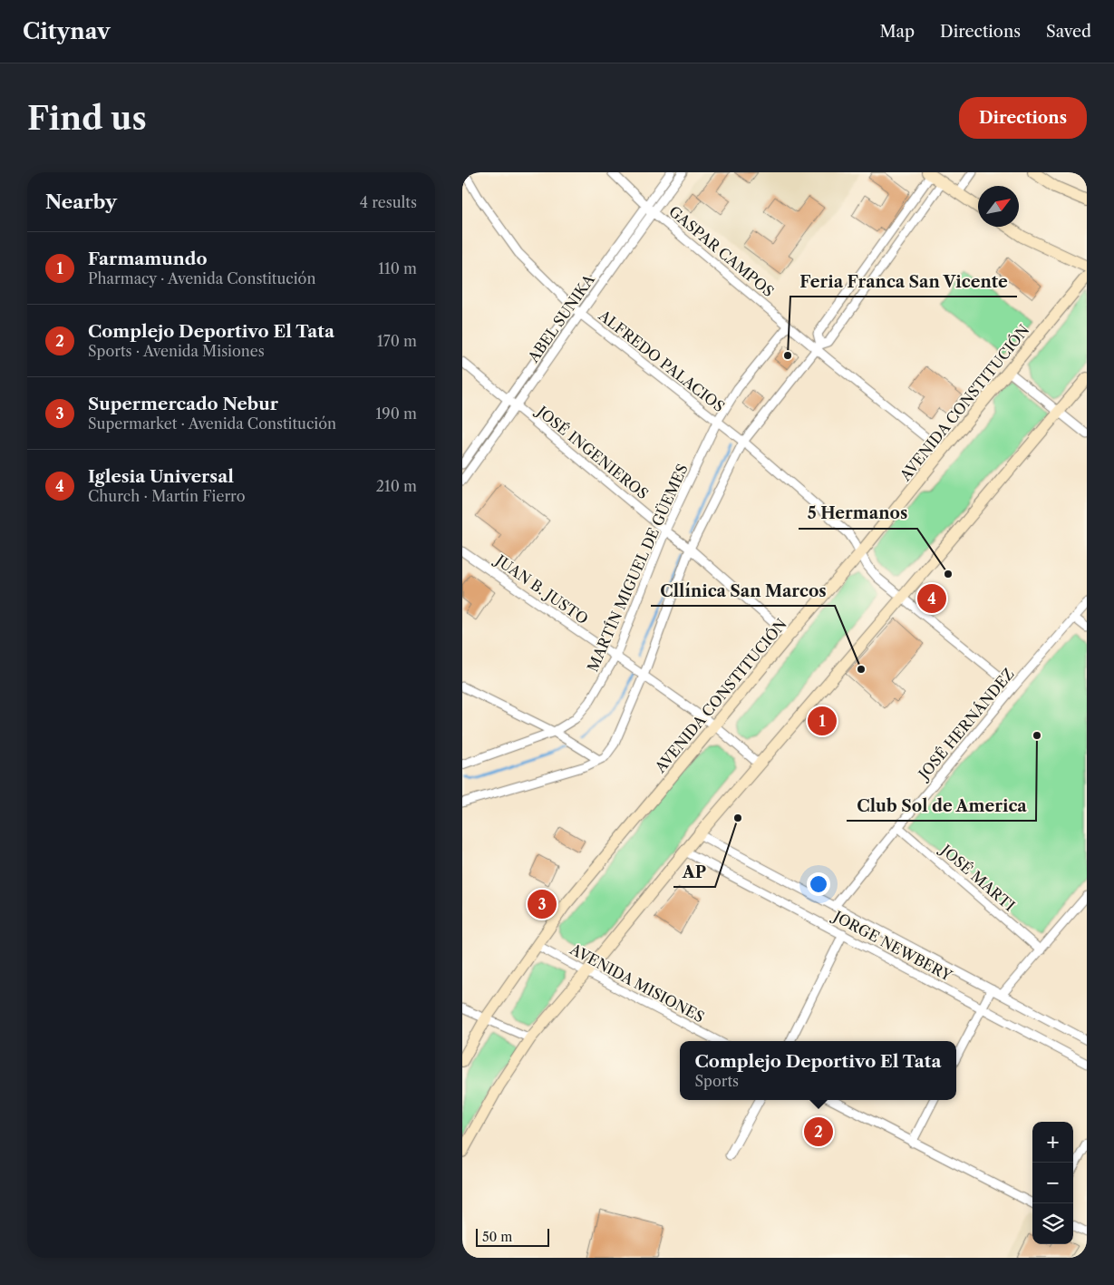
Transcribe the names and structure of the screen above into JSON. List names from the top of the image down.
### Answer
{
  "streets": {
    "main road": ["AVENIDA CONSTITUCIÓN"],
    "street": [
      "GASPAR CAMPOS",
      "ABEL SUNIKA",
      "ALFREDO PALACIOS",
      "JOSÉ INGENIEROS",
      "MARTÍN MIGUEL DE GÜEMES",
      "JUAN B. JUSTO",
      "JOSÉ HERNÁNDEZ",
      "JOSÉ MARTI",
      "JORGE NEWBERY",
      "AVENIDA MISIONES"
    ]
  },
  "crossings": [
    ["GASPAR CAMPOS", "ABEL SUNIKA"],
    ["GASPAR CAMPOS", "AVENIDA CONSTITUCIÓN"],
    ["GASPAR CAMPOS", "MARTÍN MIGUEL DE GÜEMES"],
    ["ABEL SUNIKA", "ALFREDO PALACIOS"],
    ["ABEL SUNIKA", "JOSÉ INGENIEROS"],
    ["ALFREDO PALACIOS", "AVENIDA CONSTITUCIÓN"],
    ["ALFREDO PALACIOS", "MARTÍN MIGUEL DE GÜEMES"],
    ["ALFREDO PALACIOS", "JOSÉ HERNÁNDEZ"],
    ["AVENIDA CONSTITUCIÓN", "JOSÉ INGENIEROS"],
    ["AVENIDA CONSTITUCIÓN", "JUAN B. JUSTO"],
    ["AVENIDA CONSTITUCIÓN", "AVENIDA MISIONES"],
    ["JOSÉ INGENIEROS", "MARTÍN MIGUEL DE GÜEMES"],
    ["MARTÍN MIGUEL DE GÜEMES", "JUAN B. JUSTO"],
    ["JOSÉ HERNÁNDEZ", "JOSÉ MARTI"],
    ["JOSÉ HERNÁNDEZ", "JORGE NEWBERY"]
  ],
  "places": [
    "Feria Franca San Vicente",
    "5 Hermanos",
    "Cllínica San Marcos",
    "Club Sol de America",
    "AP"
  ],
  "scale_bar": "50 m",
  "north": "top right",
  "page": {
    "header": "Citynav",
    "nav": ["Map", "Directions", "Saved"],
    "buttons": "Directions",
    "title": "Find us",
    "heading": ["Nearby", "4 results"],
    "list": [
      {
        "mark": "1",
        "name": "Farmamundo",
        "note": "Pharmacy · Avenida Constitución",
        "value": "110 m"
      },
      {
        "mark": "2",
        "name": "Complejo Deportivo El Tata",
        "note": "Sports · Avenida Misiones",
        "value": "170 m"
      },
      {
        "mark": "3",
        "name": "Supermercado Nebur",
        "note": "Supermarket · Avenida Constitución",
        "value": "190 m"
      },
      {
        "mark": "4",
        "name": "Iglesia Universal",
        "note": "Church · Martín Fierro",
        "value": "210 m"
      }
    ],
    "pins": [
      "4",
      "1",
      "3",
      "2"
    ],
    "popup": ["Complejo Deportivo El Tata", "Sports"],
    "map_buttons": ["+", "−"],
    "scale": "50 m"
  }
}
